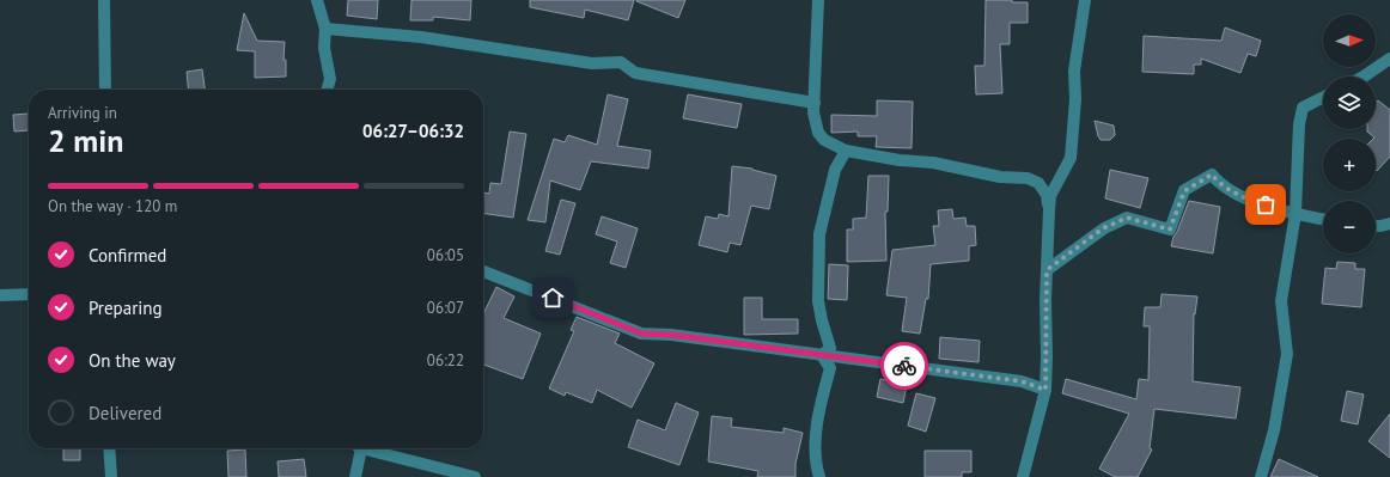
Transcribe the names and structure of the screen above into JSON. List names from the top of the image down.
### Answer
{
  "north": "right",
  "page": {
    "map_buttons": ["+", "−"],
    "heading": ["2 min", "Arriving in", "06:27–06:32"],
    "bar": "On the way · 120 m",
    "list": [
      ["Confirmed", "06:05"],
      ["Preparing", "06:07"],
      ["On the way", "06:22"],
      "Delivered"
    ]
  }
}
